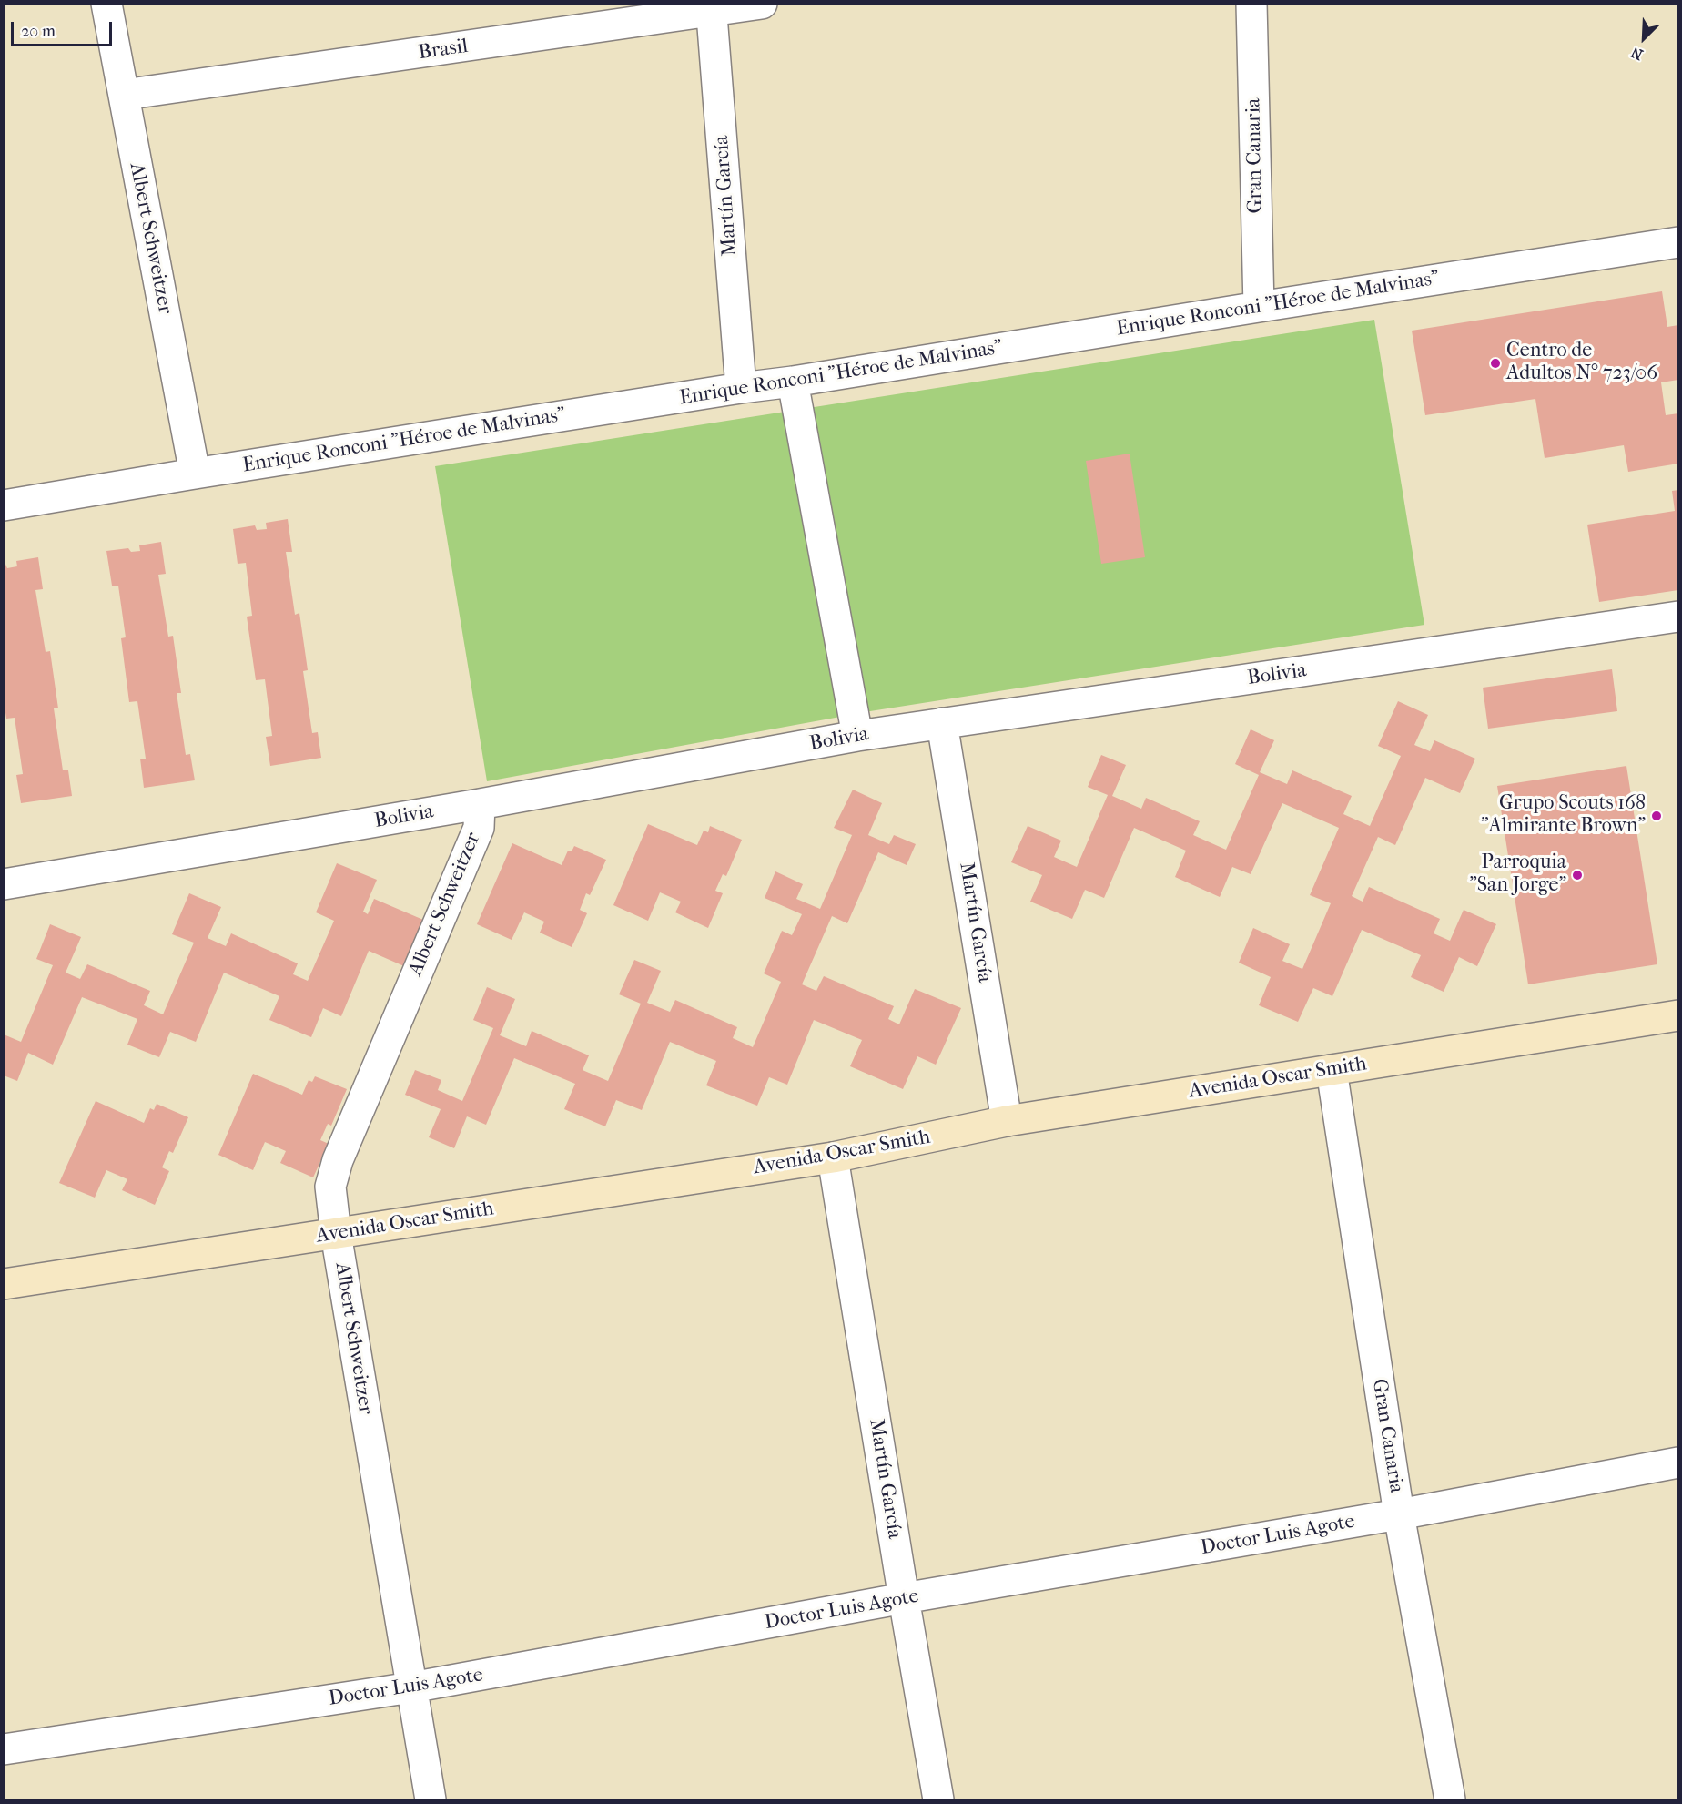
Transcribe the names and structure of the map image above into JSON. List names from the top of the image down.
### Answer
{
  "streets": {
    "main road": ["Avenida Oscar Smith"],
    "street": [
      "Brasil",
      "Gran Canaria",
      "Martín García",
      "Albert Schweitzer",
      "Enrique Ronconi \"Héroe de Malvinas\"",
      "Bolivia",
      "Doctor Luis Agote"
    ]
  },
  "crossings": [
    ["Brasil", "Martín García"],
    ["Brasil", "Albert Schweitzer"],
    ["Gran Canaria", "Enrique Ronconi \"Héroe de Malvinas\""],
    ["Gran Canaria", "Avenida Oscar Smith"],
    ["Gran Canaria", "Doctor Luis Agote"],
    ["Martín García", "Enrique Ronconi \"Héroe de Malvinas\""],
    ["Martín García", "Bolivia"],
    ["Martín García", "Avenida Oscar Smith"],
    ["Martín García", "Doctor Luis Agote"],
    ["Albert Schweitzer", "Enrique Ronconi \"Héroe de Malvinas\""],
    ["Albert Schweitzer", "Bolivia"],
    ["Albert Schweitzer", "Avenida Oscar Smith"],
    ["Albert Schweitzer", "Doctor Luis Agote"]
  ],
  "places": ["Centro de Adultos N° 723/06", "Grupo Scouts 168 \"Almirante Brown\"", "Parroquia \"San Jorge\""],
  "scale_bar": "20 m",
  "north": "bottom left"
}
